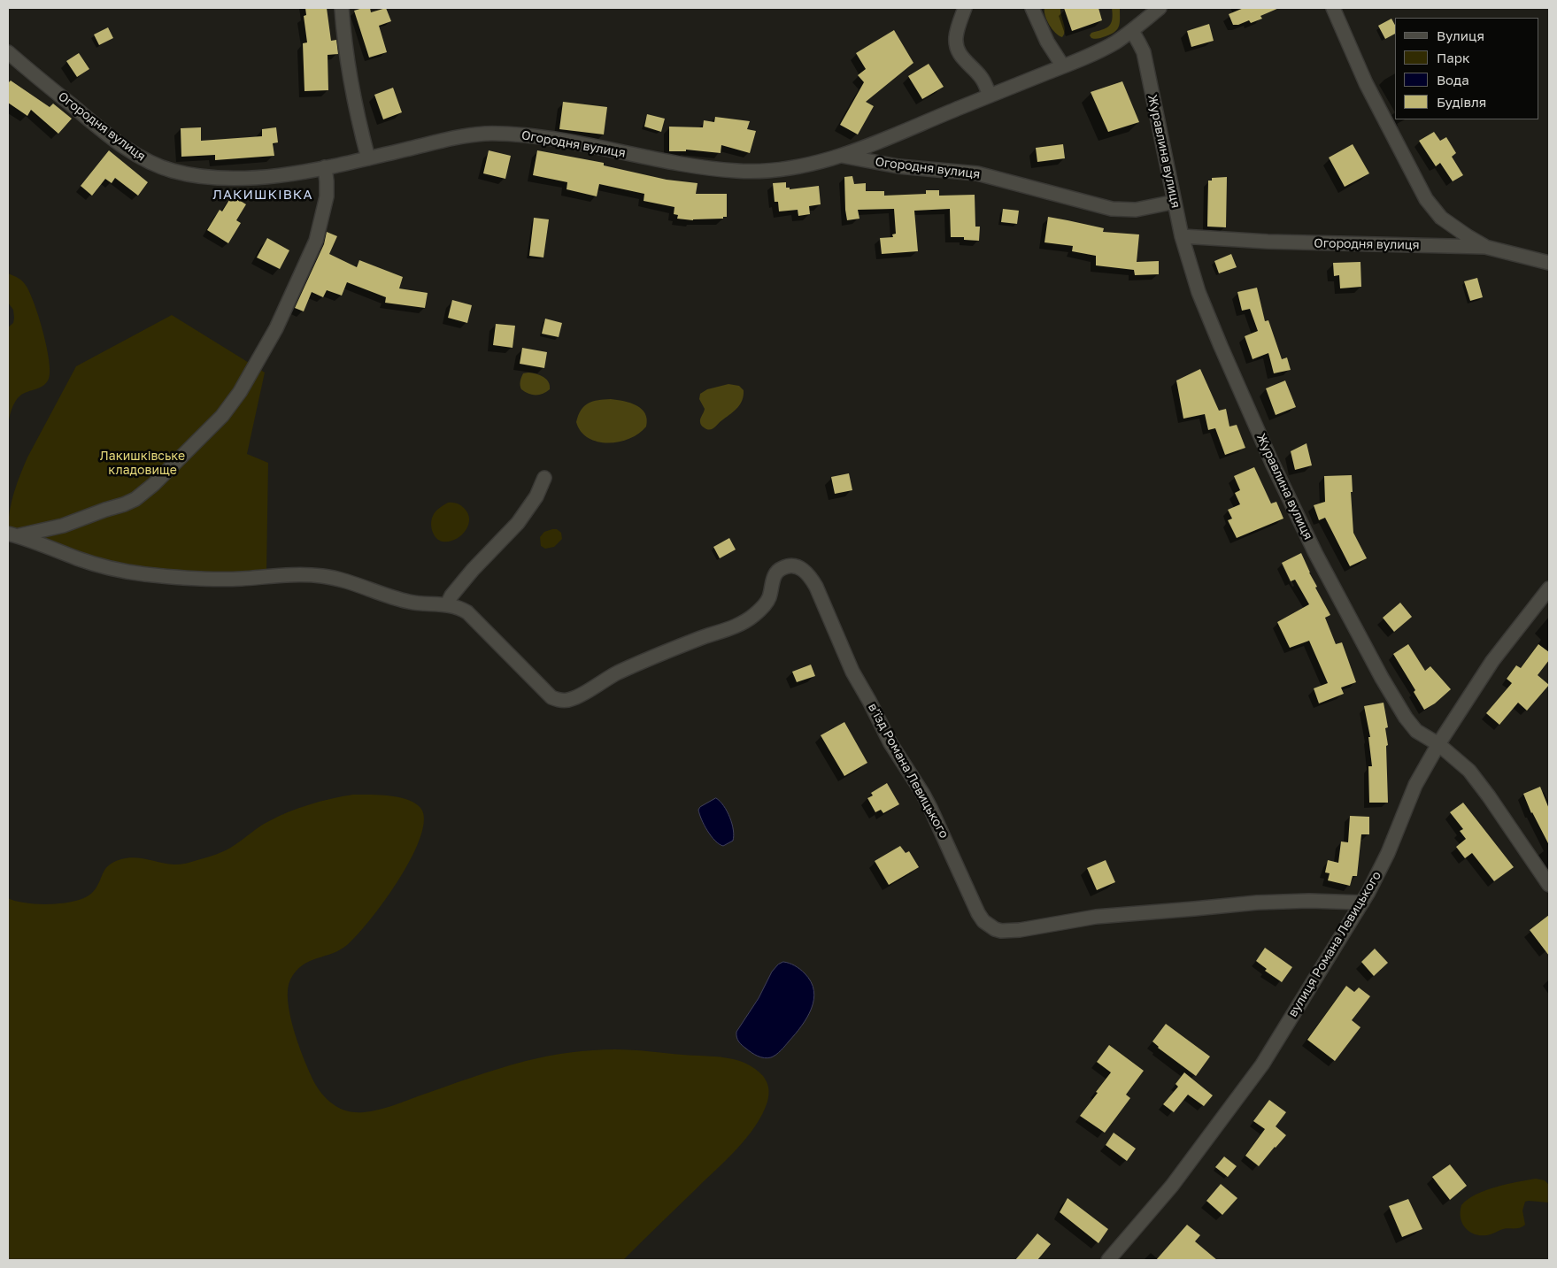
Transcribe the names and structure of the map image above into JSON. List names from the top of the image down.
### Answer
{
  "streets": {
    "street": [
      "Огородня вулиця",
      "Журавлина вулиця",
      "в’їзд Романа Левицького",
      "вулиця Романа Левицького"
    ]
  },
  "crossings": [
    ["Огородня вулиця", "Журавлина вулиця"],
    ["Журавлина вулиця", "вулиця Романа Левицького"],
    ["в’їзд Романа Левицького", "вулиця Романа Левицького"]
  ],
  "districts": ["ЛАКИШКІВКА"],
  "parks": ["Лакишківське кладовище"],
  "legend": [
    "Вулиця",
    "Парк",
    "Вода",
    "Будівля"
  ]
}
